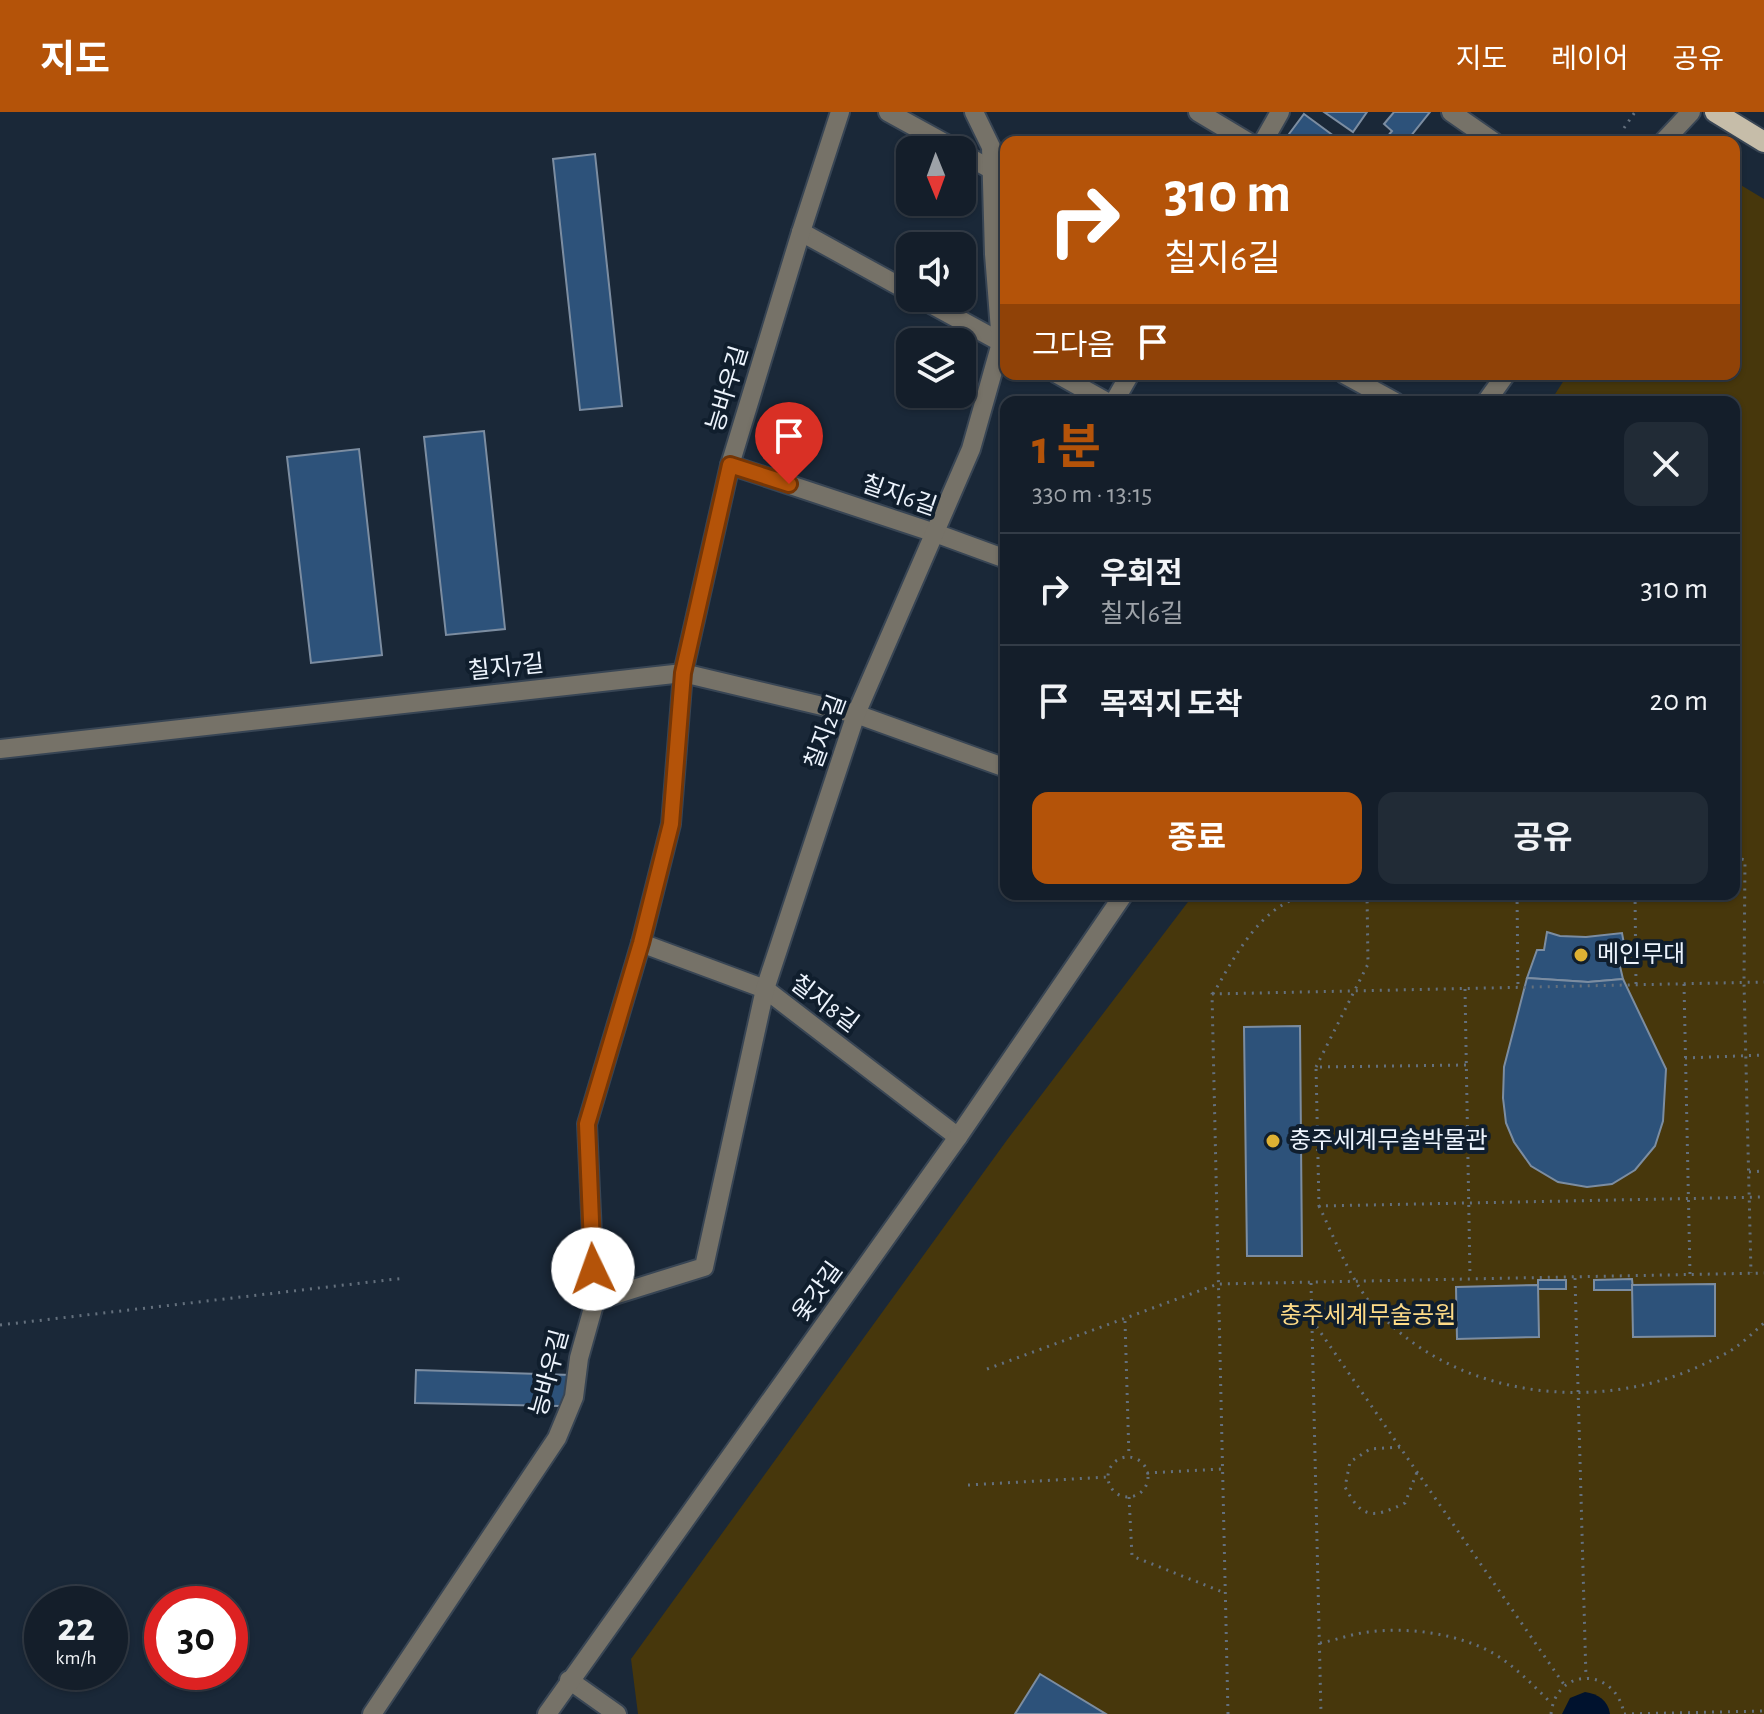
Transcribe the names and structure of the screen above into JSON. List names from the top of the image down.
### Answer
{
  "streets": {
    "street": [
      "능바우길",
      "칠지6길",
      "칠지7길",
      "칠지2길",
      "칠지8길",
      "옻갓길"
    ]
  },
  "crossings": [
    ["능바우길", "칠지6길"],
    ["능바우길", "칠지7길"],
    ["능바우길", "칠지2길"],
    ["능바우길", "칠지8길"],
    ["칠지6길", "칠지2길"],
    ["칠지7길", "칠지2길"],
    ["칠지2길", "칠지8길"],
    ["칠지8길", "옻갓길"]
  ],
  "parks": ["충주세계무술공원"],
  "places": ["메인무대", "충주세계무술박물관"],
  "north": "bottom",
  "page": {
    "header": "지도",
    "nav": ["지도", "레이어", "공유"],
    "turn": ["310 m", "칠지6길"],
    "then": "그다음",
    "heading": ["1 분", "330 m · 13:15"],
    "list": [
      {
        "name": "우회전",
        "note": "칠지6길",
        "value": "310 m"
      },
      {
        "name": "목적지 도착",
        "value": "20 m"
      }
    ],
    "buttons": ["종료", "공유"],
    "speed": "22 km/h",
    "limit": "30"
  }
}
